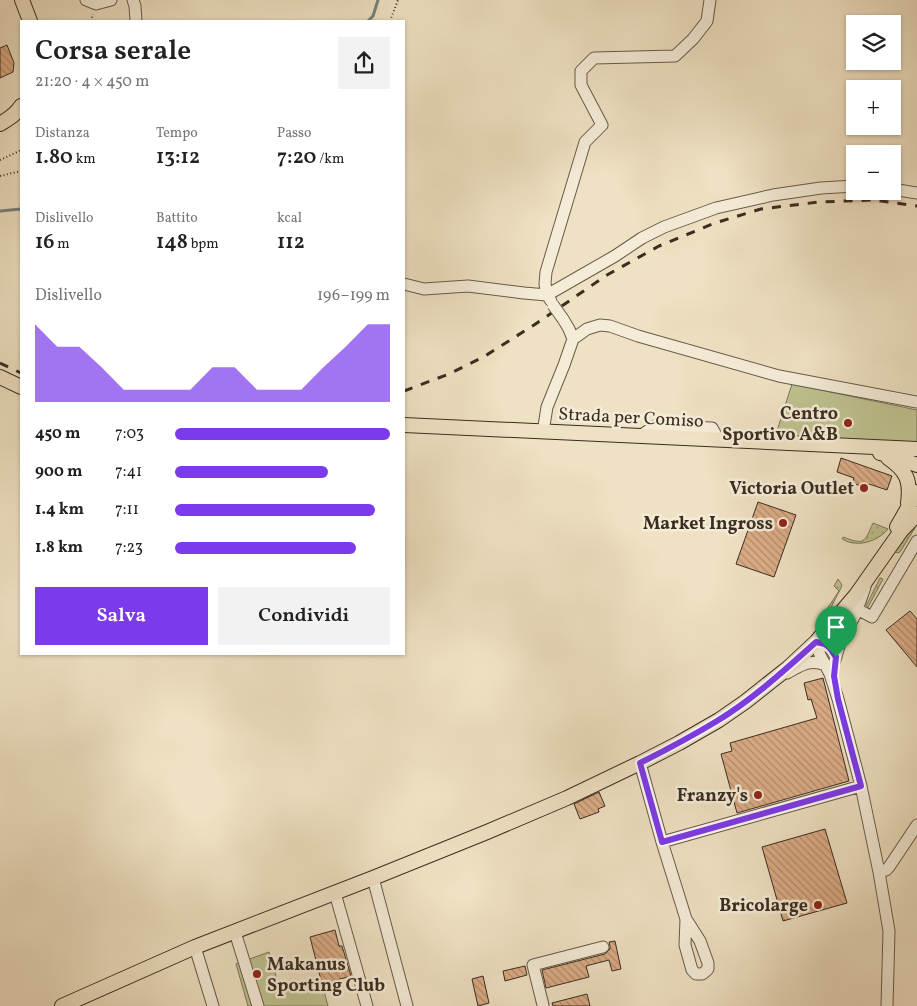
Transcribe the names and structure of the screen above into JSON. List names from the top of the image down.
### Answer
{
  "streets": {
    "main road": ["Strada per Comiso"]
  },
  "places": [
    "Centro Sportivo A&B",
    "Victoria Outlet",
    "Market Ingross",
    "Franzy's",
    "Bricolarge",
    "Makanus Sporting Club"
  ],
  "page": {
    "map_buttons": ["+", "−"],
    "heading": ["Corsa serale", "21:20 · 4 × 450 m"],
    "stats": [
      ["Distanza", "1.80 km"],
      ["Tempo", "13:12"],
      ["Passo", "7:20 /km"],
      ["Dislivello", "16 m"],
      ["Battito", "148 bpm"],
      ["kcal", "112"]
    ],
    "chart": ["Dislivello", "196–199 m"],
    "list": [
      {
        "name": "450 m",
        "note": "7:03"
      },
      {
        "name": "900 m",
        "note": "7:41"
      },
      {
        "name": "1.4 km",
        "note": "7:11"
      },
      {
        "name": "1.8 km",
        "note": "7:23"
      }
    ],
    "buttons": ["Salva", "Condividi"]
  }
}
